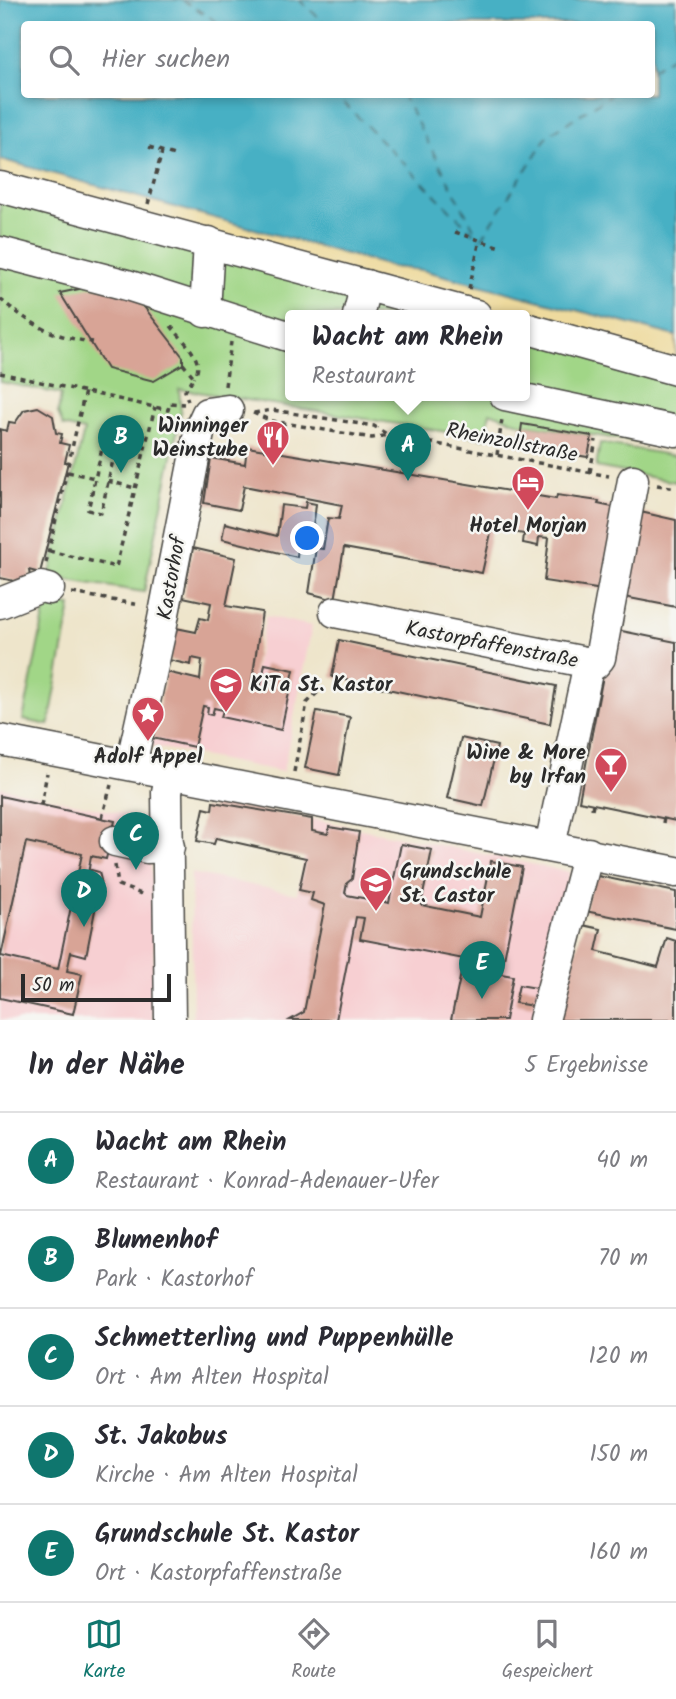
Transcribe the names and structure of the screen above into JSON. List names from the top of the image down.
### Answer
{
  "streets": {
    "street": ["Kastorhof", "Kastorpfaffenstraße"],
    "path": ["Rheinzollstraße"]
  },
  "crossings": [
    ["Rheinzollstraße", "Kastorhof"]
  ],
  "places": {
    "restaurant": ["Winninger Weinstube"],
    "hotel": ["Hotel Morjan"],
    "school or university": ["KiTa St. Kastor", "Grundschule St. Castor"],
    "place": ["Adolf Appel"],
    "bar": ["Wine & More by Irfan"]
  },
  "scale_bar": "50 m",
  "page": {
    "search": "Hier suchen",
    "popup": ["Wacht am Rhein", "Restaurant"],
    "pins": [
      "B",
      "A",
      "C",
      "D",
      "E"
    ],
    "scale": "50 m",
    "heading": ["In der Nähe", "5 Ergebnisse"],
    "list": [
      {
        "mark": "A",
        "name": "Wacht am Rhein",
        "note": "Restaurant · Konrad-Adenauer-Ufer",
        "value": "40 m"
      },
      {
        "mark": "B",
        "name": "Blumenhof",
        "note": "Park · Kastorhof",
        "value": "70 m"
      },
      {
        "mark": "C",
        "name": "Schmetterling und Puppenhülle",
        "note": "Ort · Am Alten Hospital",
        "value": "120 m"
      },
      {
        "mark": "D",
        "name": "St. Jakobus",
        "note": "Kirche · Am Alten Hospital",
        "value": "150 m"
      },
      {
        "mark": "E",
        "name": "Grundschule St. Kastor",
        "note": "Ort · Kastorpfaffenstraße",
        "value": "160 m"
      }
    ],
    "nav": ["Karte", "Route", "Gespeichert"]
  }
}
